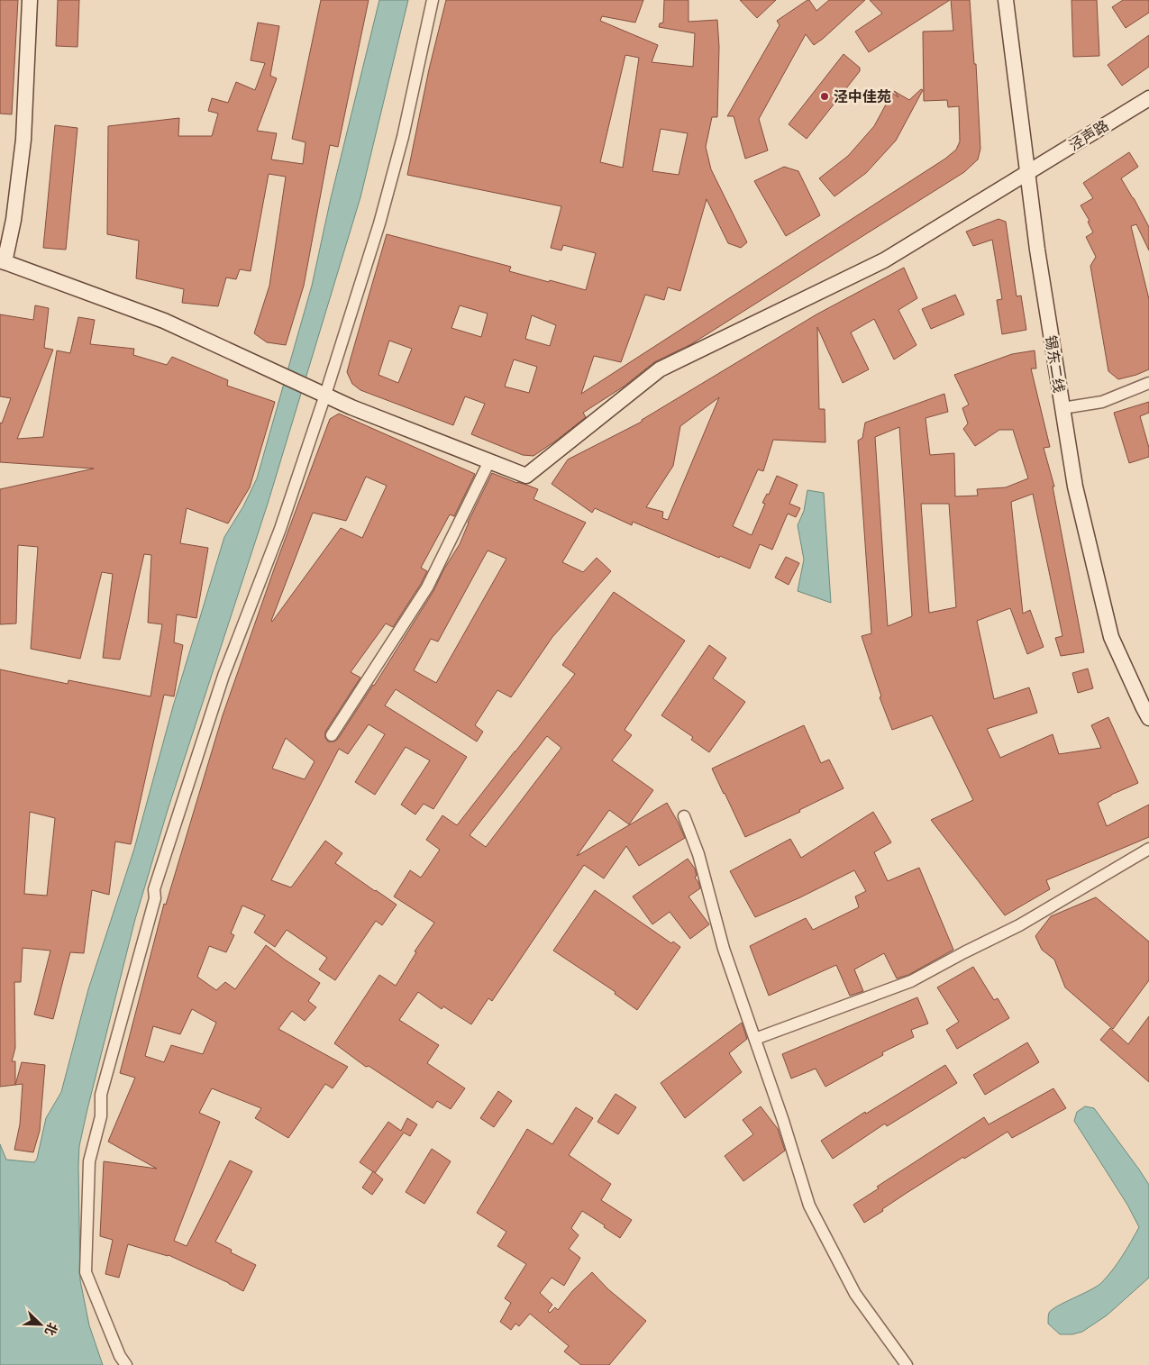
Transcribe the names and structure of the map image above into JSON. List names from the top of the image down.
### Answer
{
  "streets": {
    "street": ["泾声路", "锡东二线"]
  },
  "crossings": [
    ["泾声路", "锡东二线"]
  ],
  "places": ["泾中佳苑"],
  "north": "bottom right"
}
